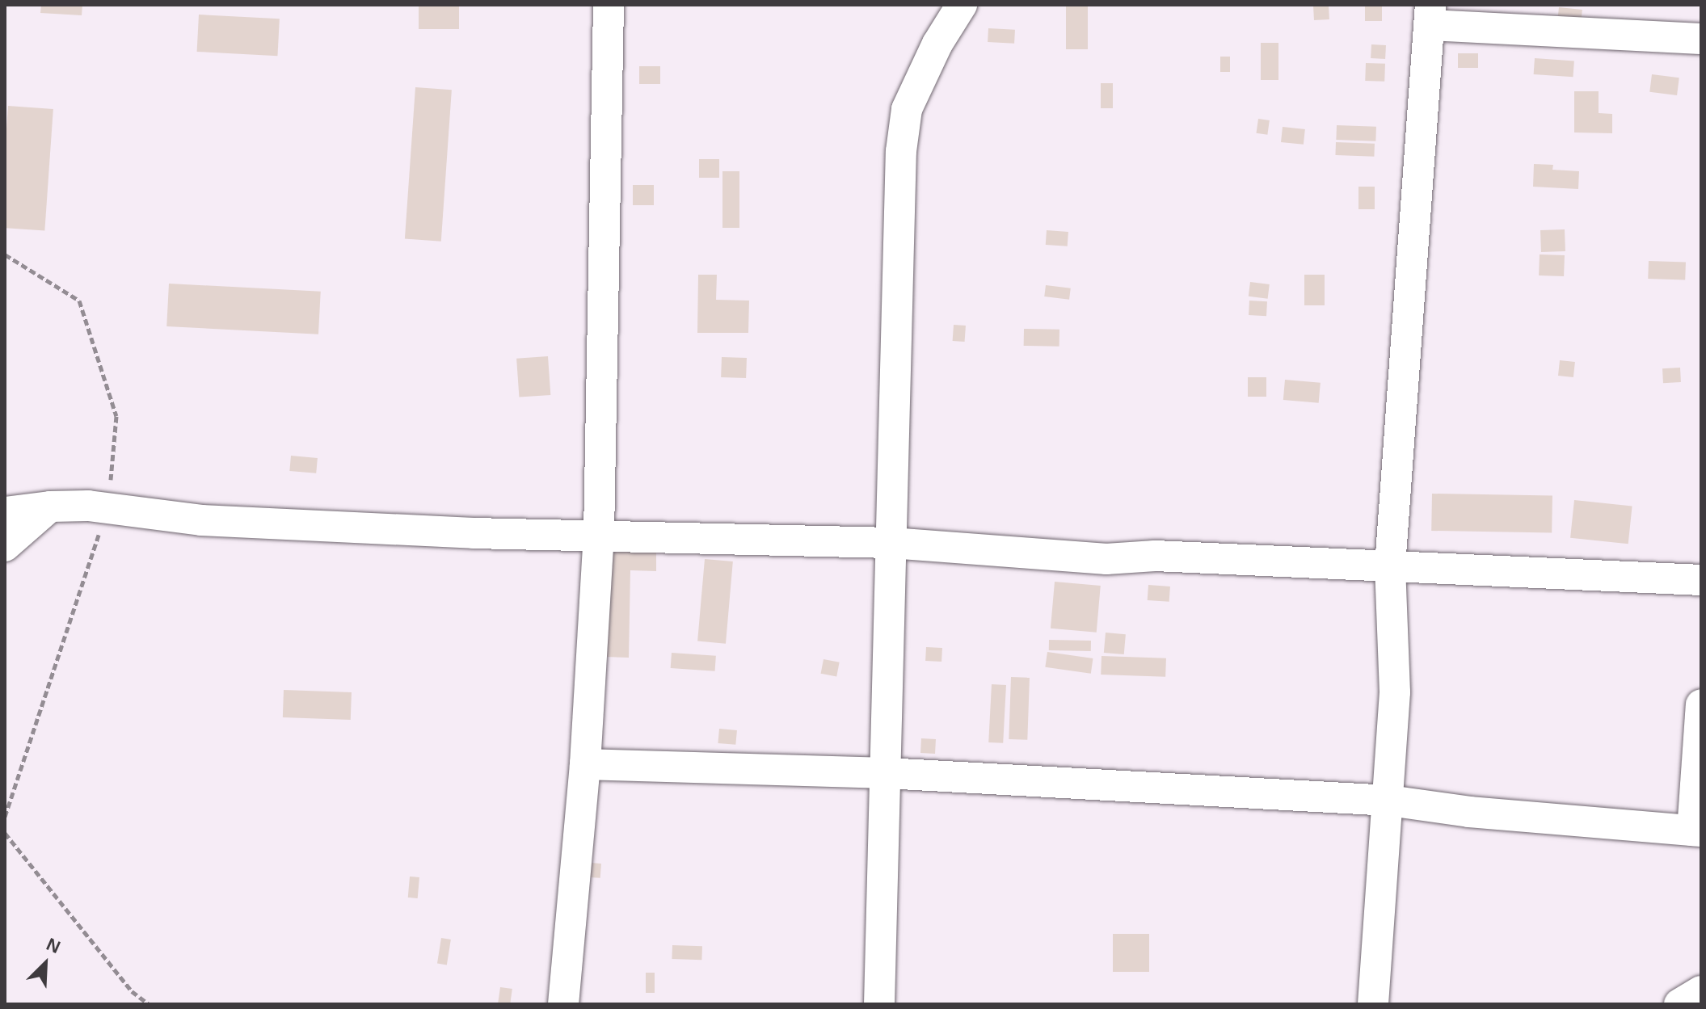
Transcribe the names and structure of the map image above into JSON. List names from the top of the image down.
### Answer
{
  "north": "top right"
}
